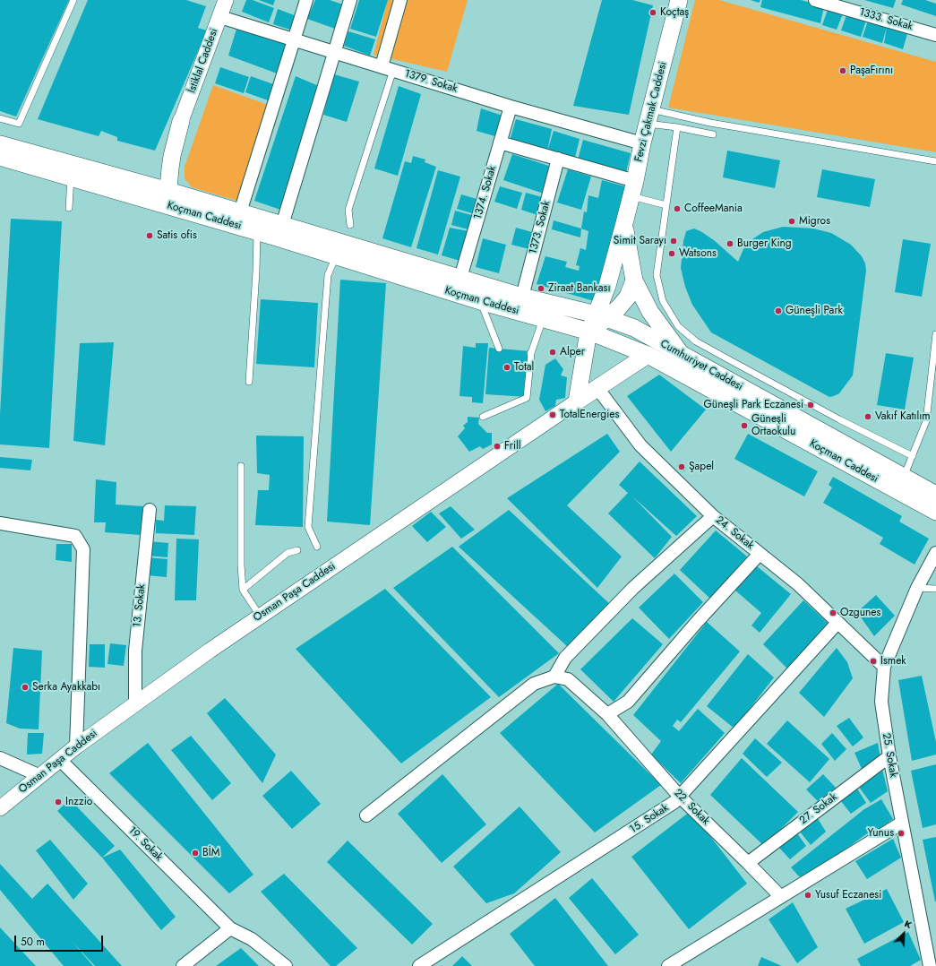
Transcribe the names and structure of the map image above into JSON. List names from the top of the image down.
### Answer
{
  "streets": {
    "main road": [
      "Fevzi Çakmak Caddesi",
      "Koçman Caddesi",
      "Cumhuriyet Caddesi",
      "Osman Paşa Caddesi"
    ],
    "street": [
      "1333. Sokak",
      "İstiklal Caddesi",
      "1379. Sokak",
      "1374. Sokak",
      "1373. Sokak",
      "24. Sokak",
      "13. Sokak",
      "25. Sokak",
      "22. Sokak",
      "27. Sokak",
      "15. Sokak",
      "19. Sokak"
    ]
  },
  "crossings": [
    ["İstiklal Caddesi", "1379. Sokak"],
    ["1379. Sokak", "Fevzi Çakmak Caddesi"],
    ["1379. Sokak", "1374. Sokak"],
    ["Fevzi Çakmak Caddesi", "Koçman Caddesi"],
    ["Fevzi Çakmak Caddesi", "Cumhuriyet Caddesi"],
    ["Fevzi Çakmak Caddesi", "Osman Paşa Caddesi"],
    ["1374. Sokak", "Koçman Caddesi"],
    ["Koçman Caddesi", "1373. Sokak"],
    ["Koçman Caddesi", "Cumhuriyet Caddesi"],
    ["Koçman Caddesi", "Osman Paşa Caddesi"],
    ["24. Sokak", "Osman Paşa Caddesi"],
    ["24. Sokak", "25. Sokak"],
    ["24. Sokak", "15. Sokak"],
    ["Osman Paşa Caddesi", "13. Sokak"],
    ["Osman Paşa Caddesi", "19. Sokak"],
    ["25. Sokak", "27. Sokak"],
    ["22. Sokak", "27. Sokak"],
    ["22. Sokak", "15. Sokak"]
  ],
  "places": [
    "Koçtaş",
    "PaşaFırını",
    "CoffeeMania",
    "Migros",
    "Satis ofis",
    "Simit Sarayı",
    "Burger King",
    "Watsons",
    "Ziraat Bankası",
    "Güneşli Park",
    "Alper",
    "Total",
    "Güneşli Park Eczanesi",
    "TotalEnergies",
    "Vakıf Katılım",
    "Güneşli Ortaokulu",
    "Frill",
    "Şapel",
    "Ozgunes",
    "Ismek",
    "Serka Ayakkabı",
    "Inzzio",
    "Yunus",
    "BİM",
    "Yusuf Eczanesi"
  ],
  "scale_bar": "50 m",
  "north": "top right"
}
